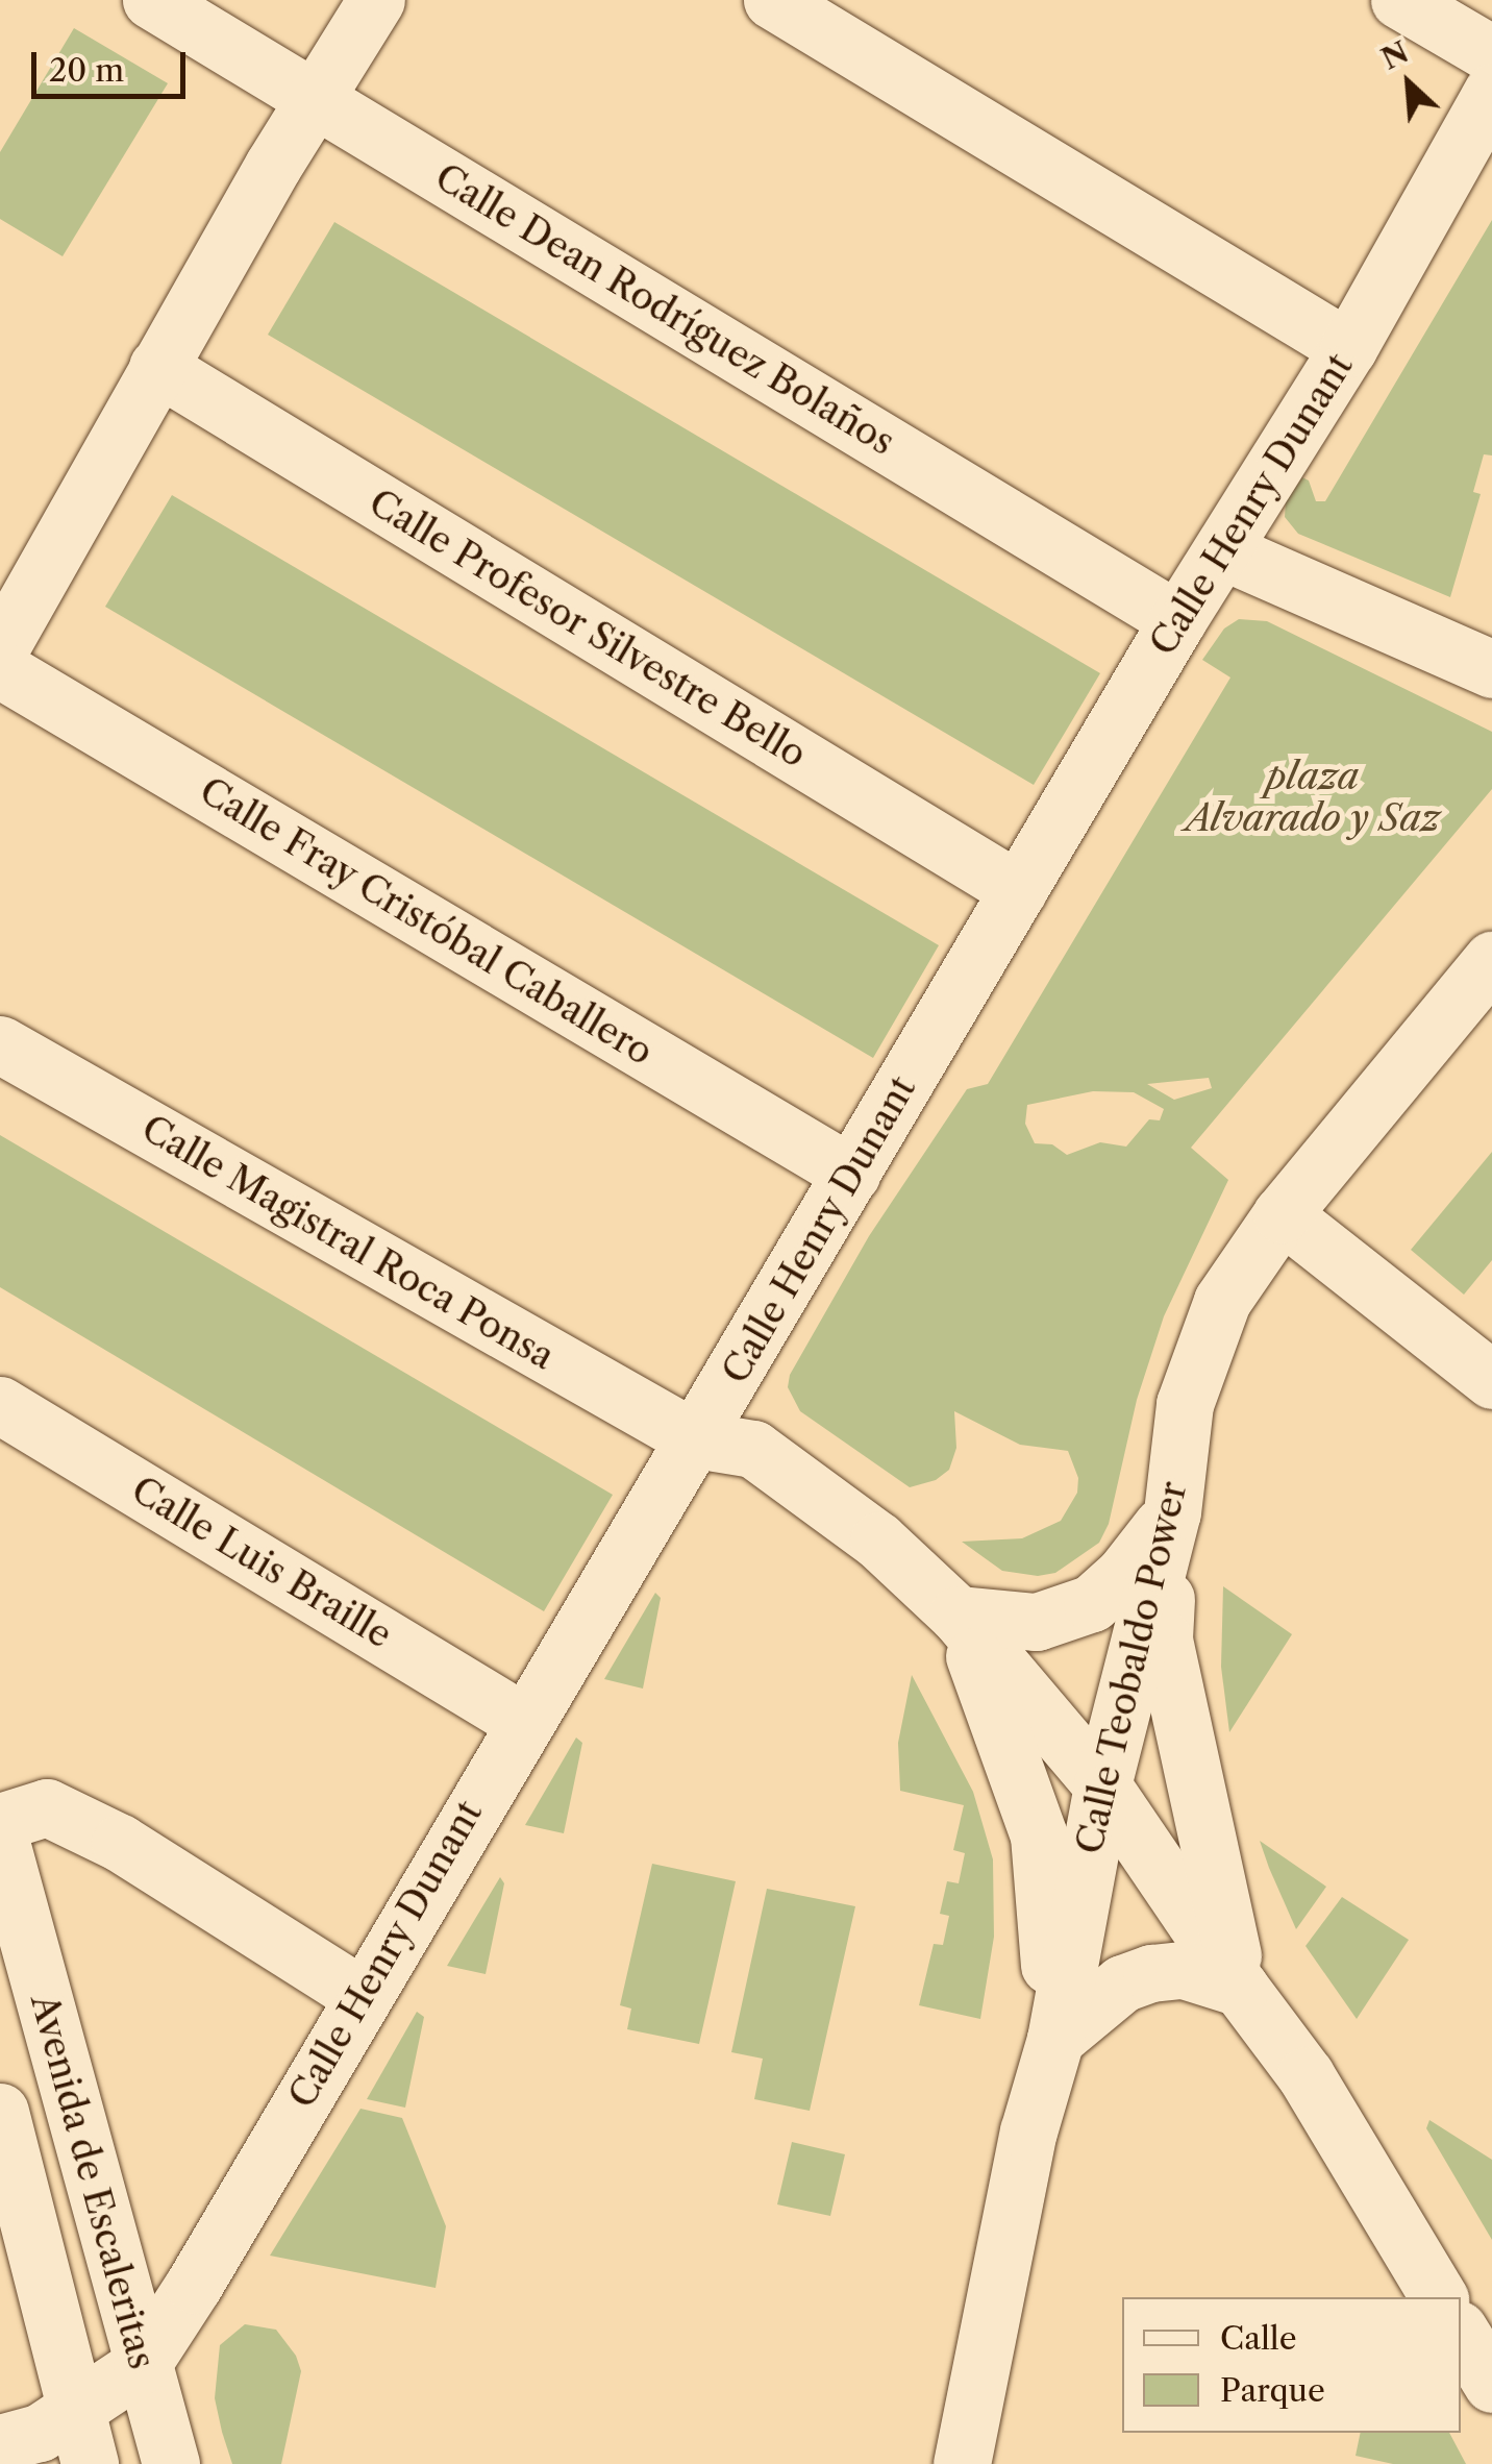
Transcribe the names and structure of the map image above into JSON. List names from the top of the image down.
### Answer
{
  "streets": {
    "street": [
      "Calle Dean Rodríguez Bolaños",
      "Calle Henry Dunant",
      "Calle Profesor Silvestre Bello",
      "Calle Fray Cristóbal Caballero",
      "Calle Magistral Roca Ponsa",
      "Calle Luis Braille",
      "Calle Teobaldo Power",
      "Avenida de Escaleritas"
    ]
  },
  "crossings": [
    ["Calle Dean Rodríguez Bolaños", "Calle Henry Dunant"],
    ["Calle Henry Dunant", "Calle Profesor Silvestre Bello"],
    ["Calle Henry Dunant", "Calle Fray Cristóbal Caballero"],
    ["Calle Henry Dunant", "Calle Magistral Roca Ponsa"],
    ["Calle Henry Dunant", "Calle Luis Braille"],
    ["Calle Henry Dunant", "Avenida de Escaleritas"]
  ],
  "parks": ["plaza Alvarado y Saz"],
  "legend": ["Calle", "Parque"],
  "scale_bar": "20 m",
  "north": "top left"
}
